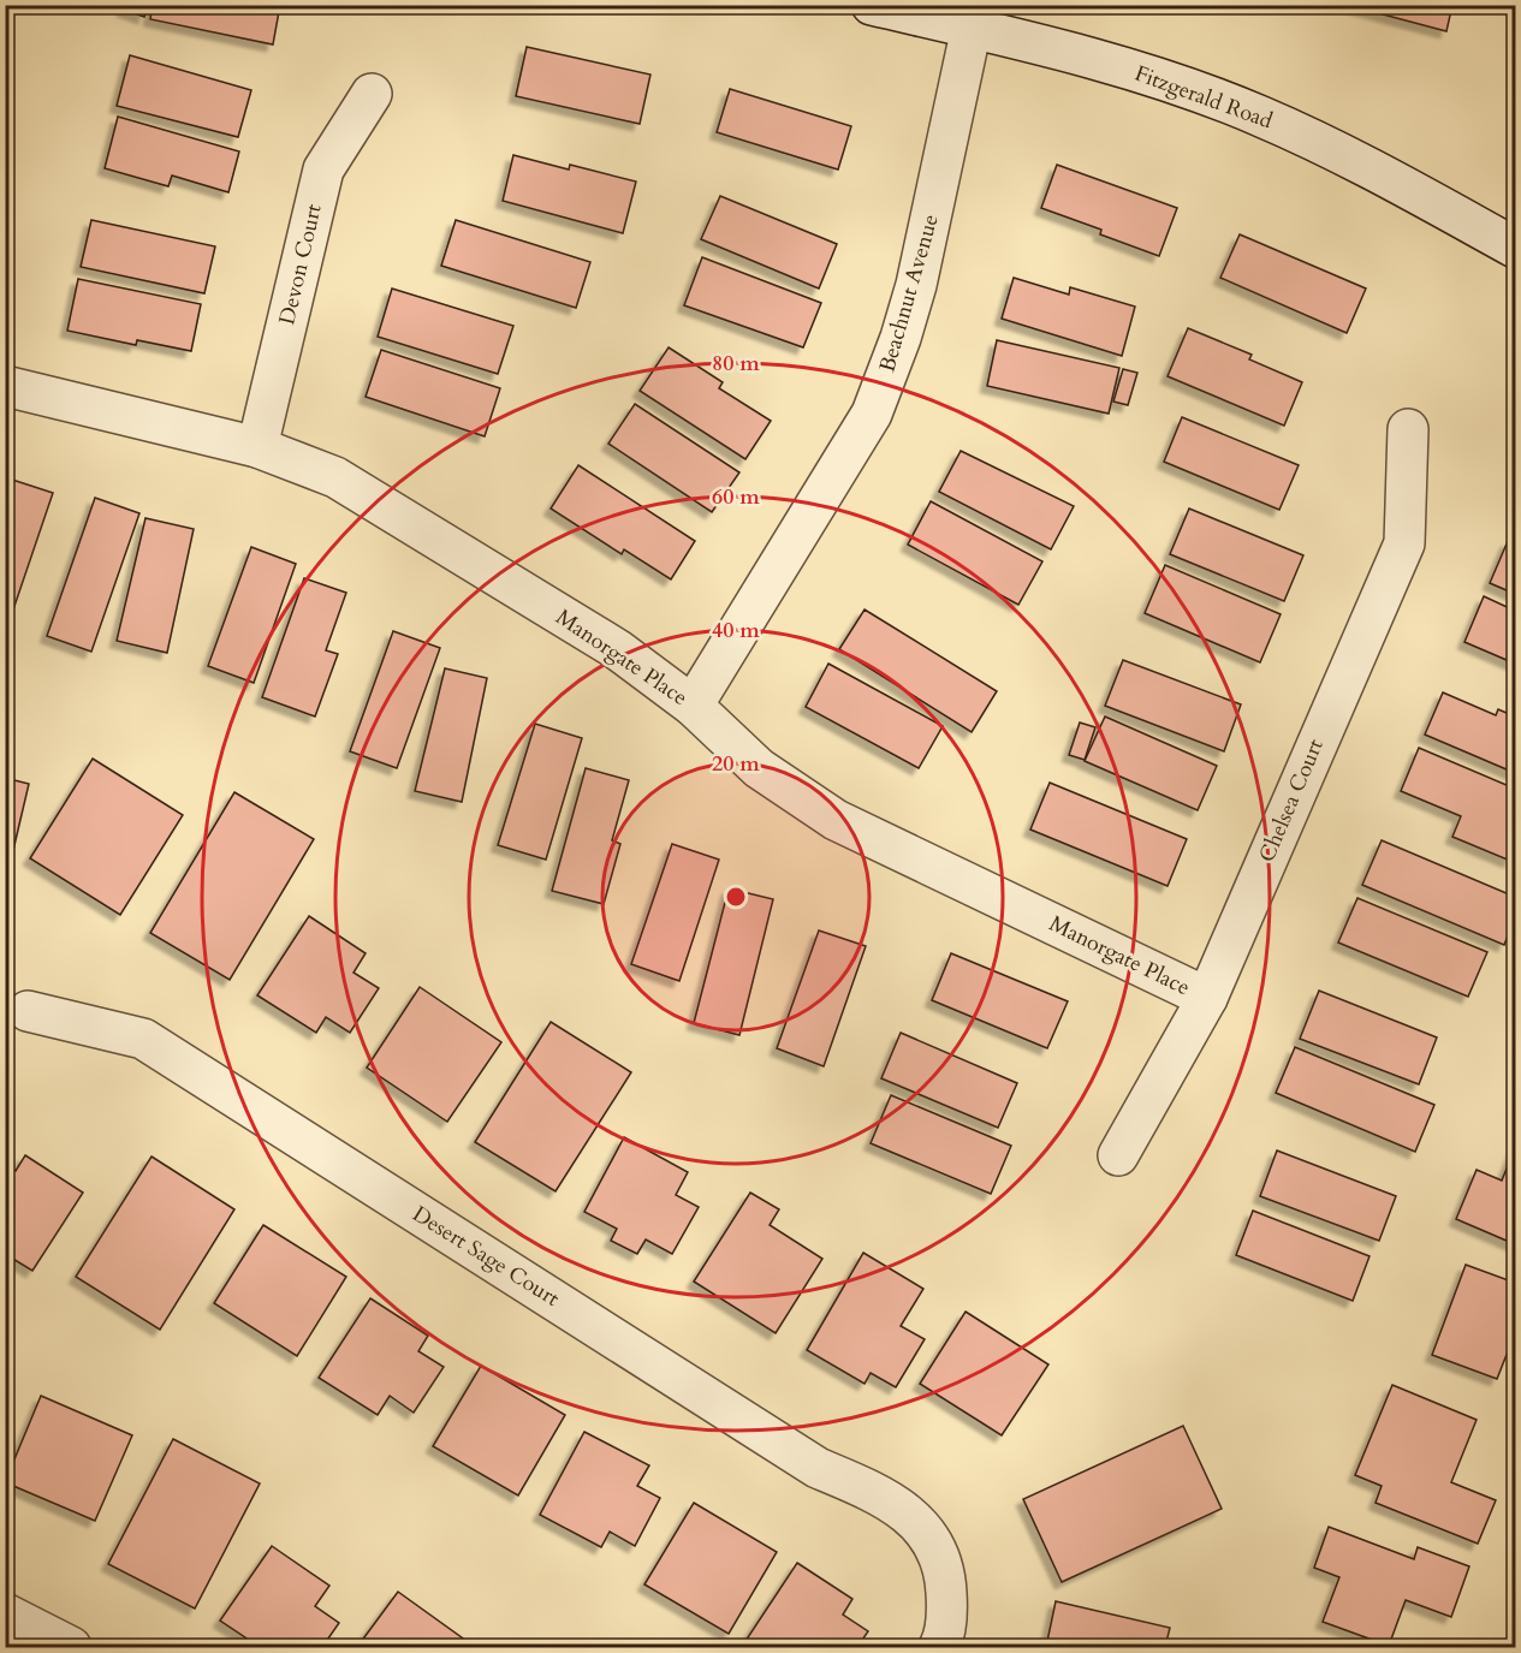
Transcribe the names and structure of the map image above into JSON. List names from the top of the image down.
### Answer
{
  "streets": {
    "street": [
      "Fitzgerald Road",
      "Devon Court",
      "Beachnut Avenue",
      "Manorgate Place",
      "Chelsea Court",
      "Desert Sage Court"
    ]
  },
  "crossings": [
    ["Fitzgerald Road", "Beachnut Avenue"],
    ["Devon Court", "Manorgate Place"],
    ["Beachnut Avenue", "Manorgate Place"],
    ["Manorgate Place", "Chelsea Court"]
  ],
  "rings": [
    "80 m",
    "60 m",
    "40 m",
    "20 m"
  ]
}
